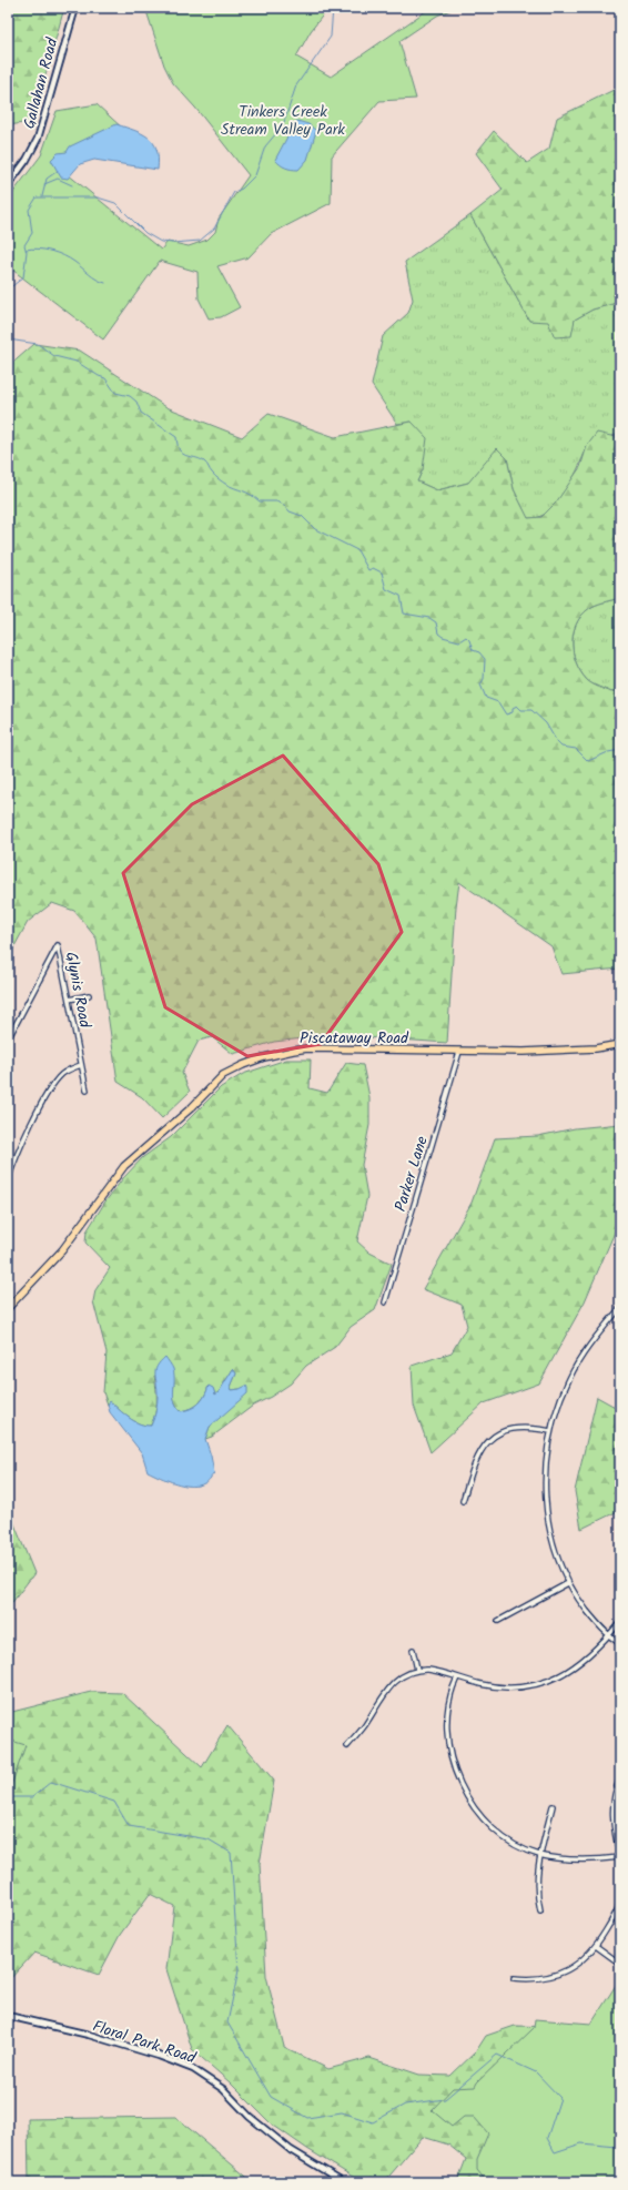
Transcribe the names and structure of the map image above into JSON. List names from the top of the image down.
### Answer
{
  "streets": {
    "main road": ["Piscataway Road"],
    "street": [
      "Gallahan Road",
      "Glynis Road",
      "Parker Lane",
      "Floral Park Road"
    ]
  },
  "crossings": [
    ["Piscataway Road", "Parker Lane"]
  ],
  "parks": ["Tinkers Creek Stream Valley Park"]
}
